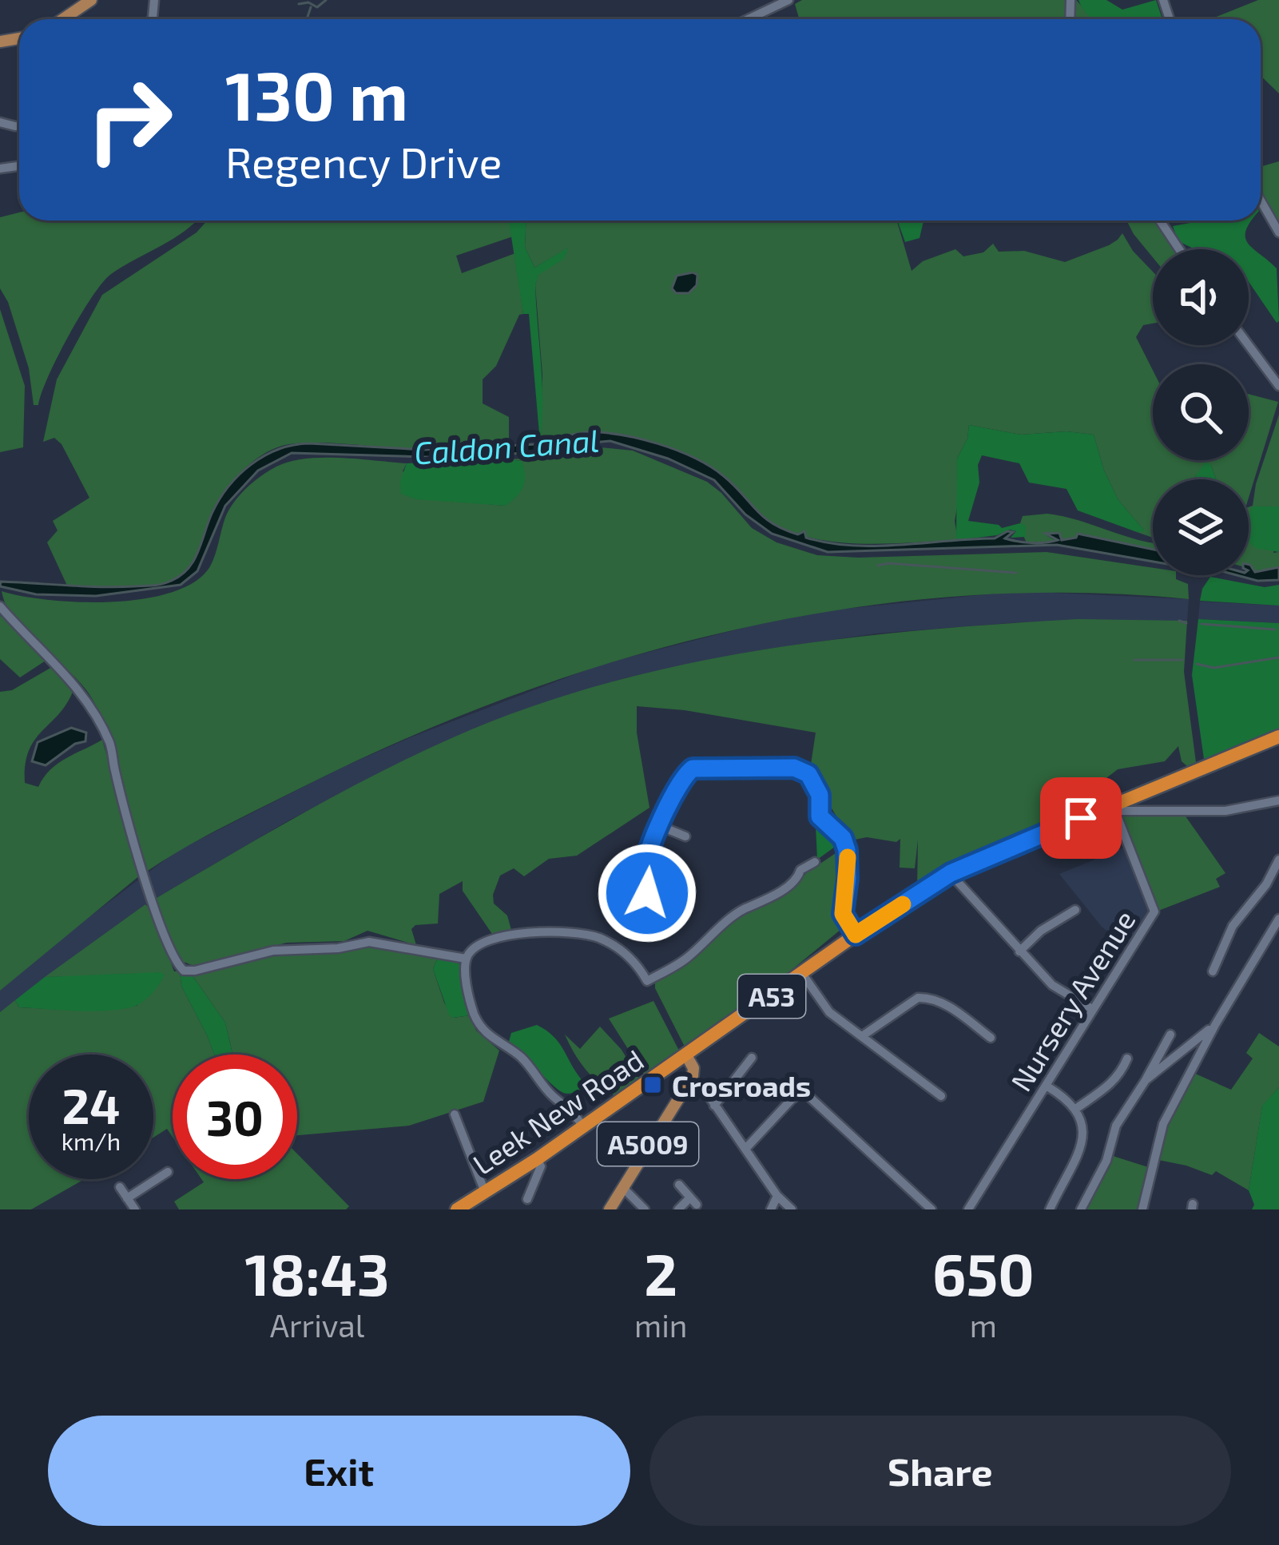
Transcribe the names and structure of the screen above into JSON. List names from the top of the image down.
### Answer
{
  "streets": {
    "highway": ["A53", "Leek New Road"],
    "main road": ["A5009"],
    "street": ["Nursery Avenue"]
  },
  "crossings": [
    ["A53", "Nursery Avenue"],
    ["A53", "Leek New Road"],
    ["A53", "A5009"],
    ["Leek New Road", "A5009"]
  ],
  "water": ["Caldon Canal"],
  "places": {
    "transit": ["Crosroads"]
  },
  "page": {
    "turn": ["130 m", "Regency Drive"],
    "speed": "24 km/h",
    "limit": "30",
    "eta": [
      "18:43",
      "Arrival",
      "2",
      "min",
      "650",
      "m"
    ],
    "buttons": ["Exit", "Share"]
  }
}
